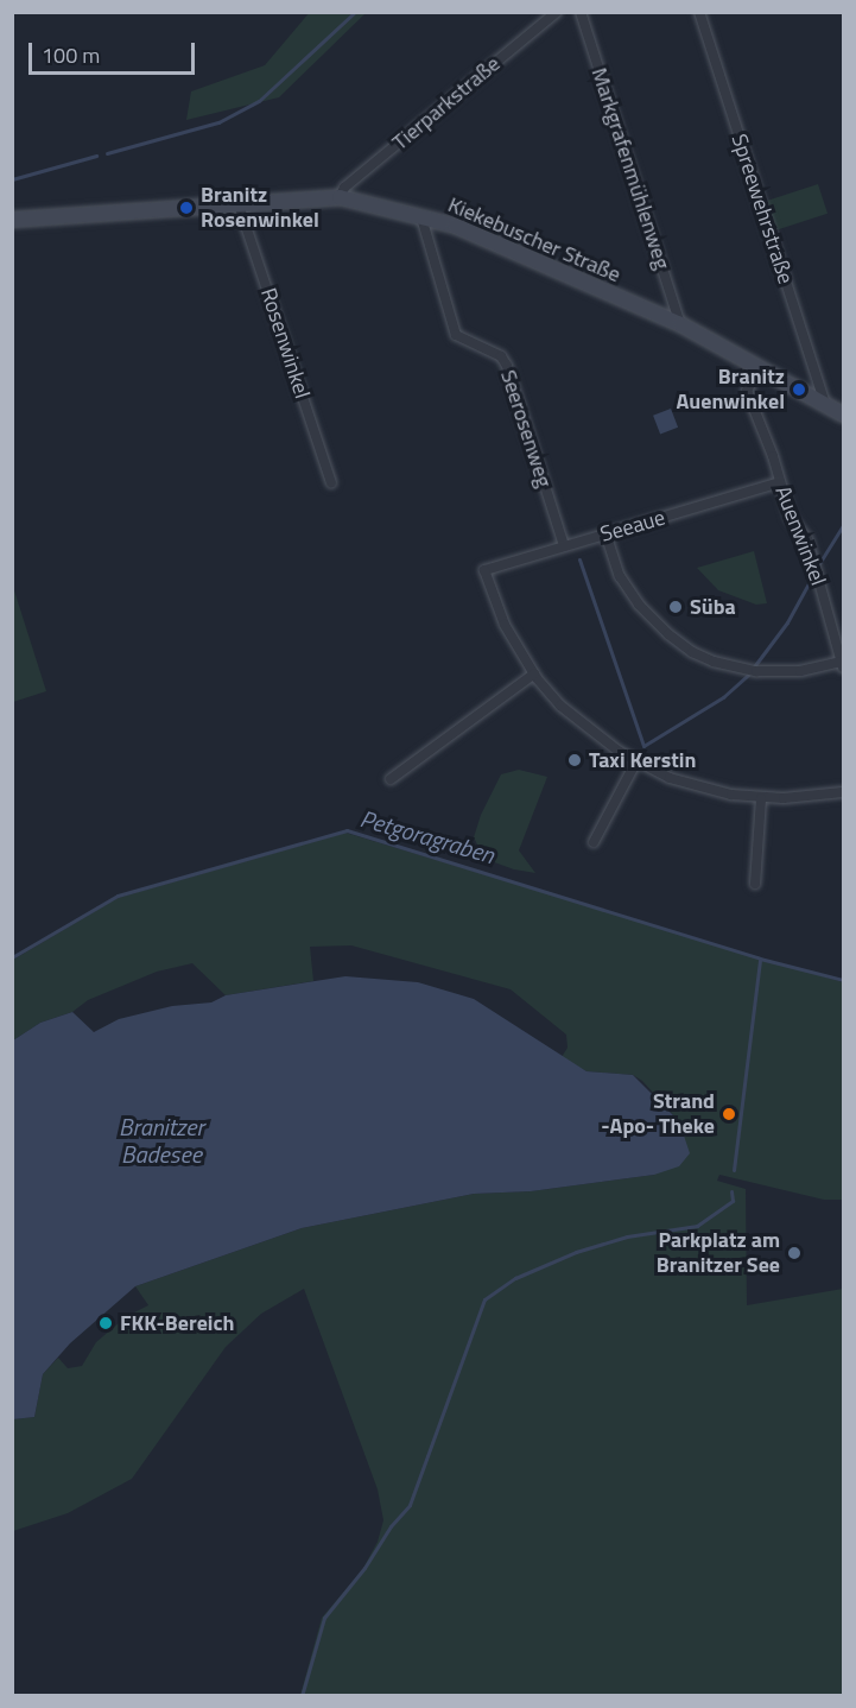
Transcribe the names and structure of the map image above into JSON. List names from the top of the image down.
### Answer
{
  "streets": {
    "street": [
      "Tierparkstraße",
      "Markgrafenmühlenweg",
      "Spreewehrstraße",
      "Kiekebuscher Straße",
      "Rosenwinkel",
      "Seerosenweg",
      "Seeaue",
      "Auenwinkel"
    ]
  },
  "crossings": [
    ["Tierparkstraße", "Kiekebuscher Straße"],
    ["Markgrafenmühlenweg", "Kiekebuscher Straße"],
    ["Spreewehrstraße", "Kiekebuscher Straße"],
    ["Kiekebuscher Straße", "Rosenwinkel"],
    ["Kiekebuscher Straße", "Seerosenweg"],
    ["Kiekebuscher Straße", "Auenwinkel"],
    ["Seerosenweg", "Seeaue"],
    ["Seeaue", "Auenwinkel"]
  ],
  "water": ["Petgoragraben", "Branitzer Badesee"],
  "places": [
    "Branitz Rosenwinkel",
    "Branitz Auenwinkel",
    "Süba",
    "Taxi Kerstin",
    "Strand -Apo- Theke",
    "Parkplatz am Branitzer See",
    "FKK-Bereich"
  ],
  "scale_bar": "100 m"
}
